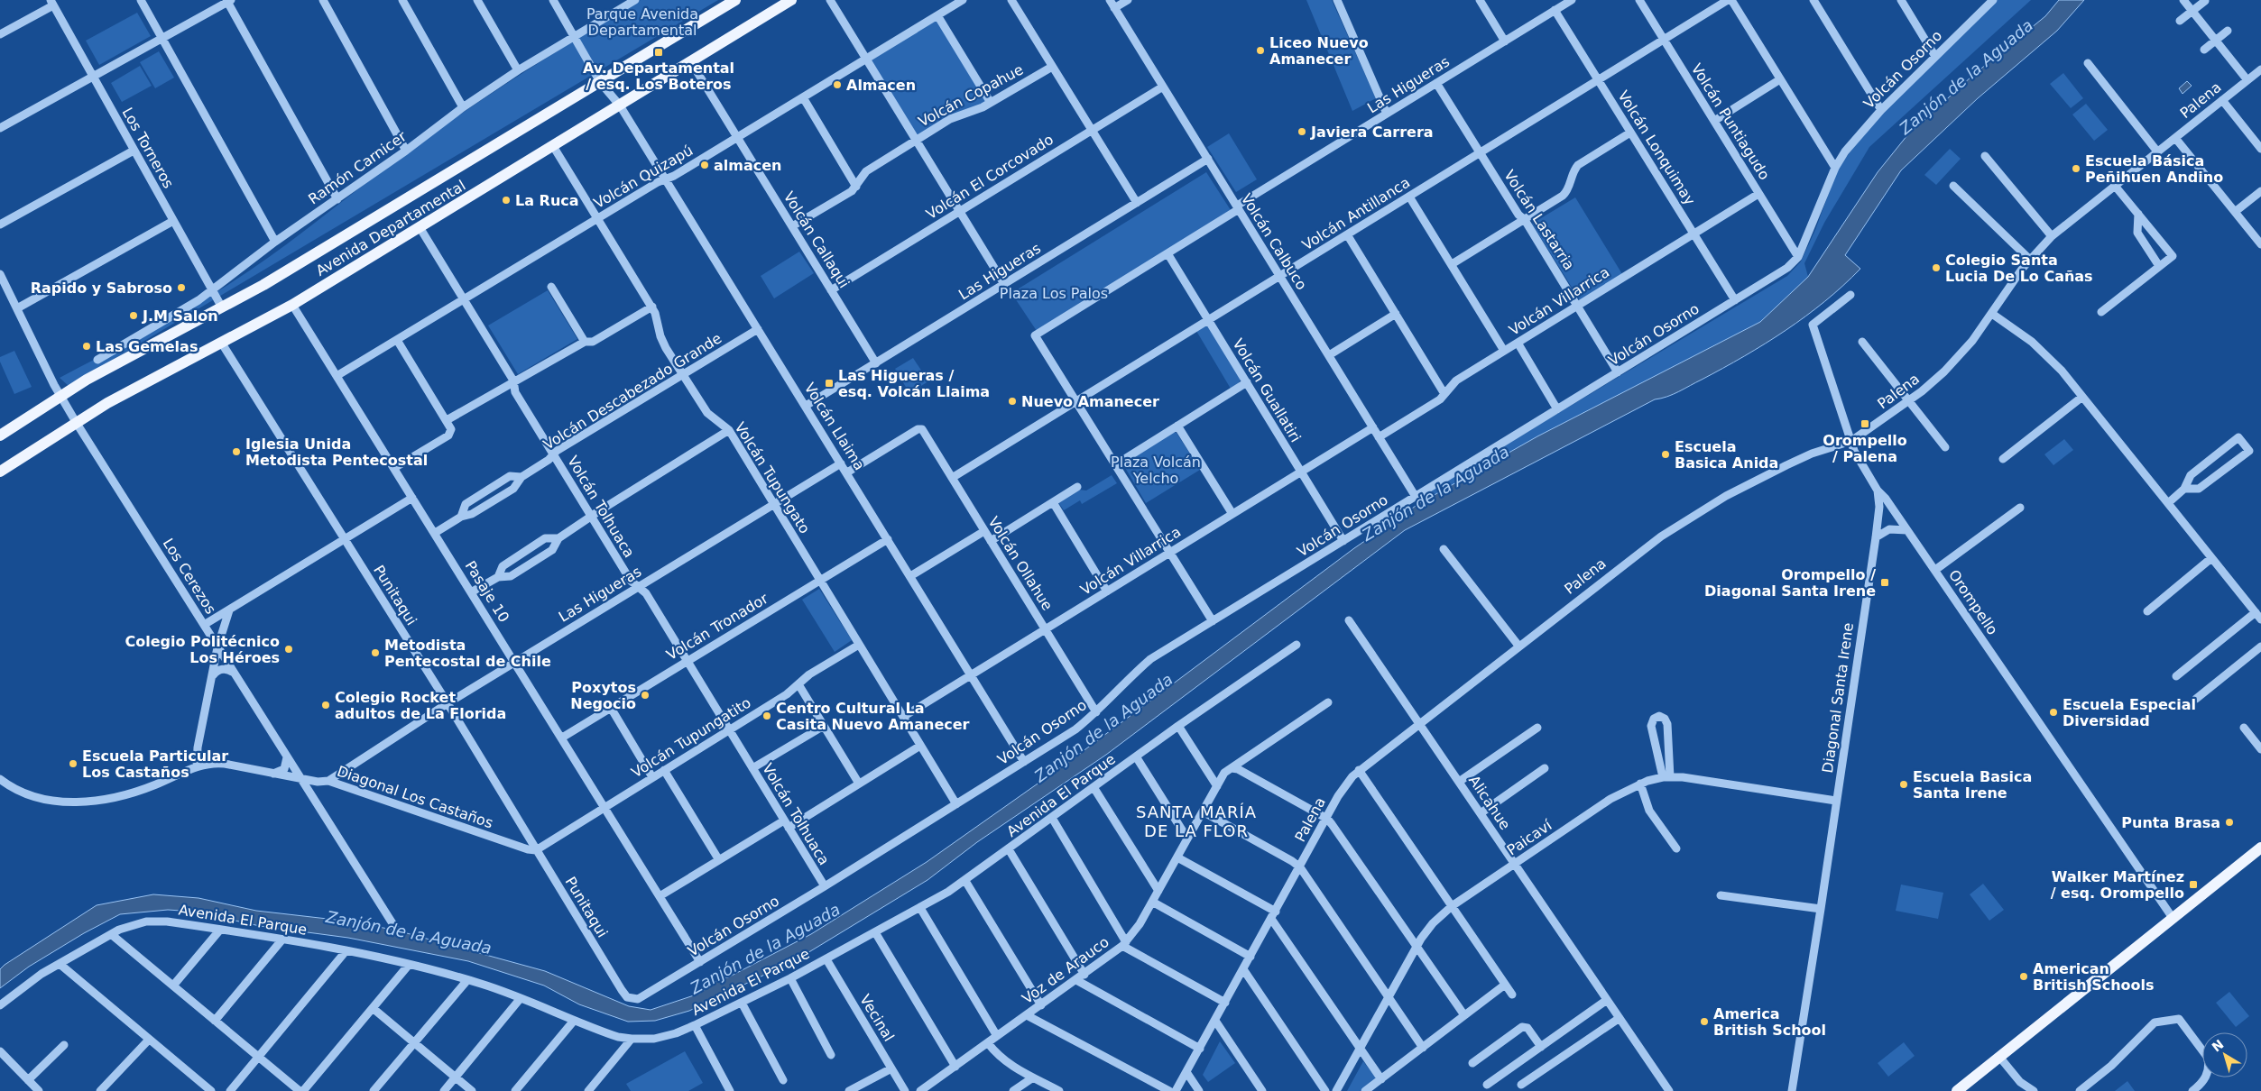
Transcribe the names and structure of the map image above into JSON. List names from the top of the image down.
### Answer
{
  "streets": {
    "main road": ["Avenida Departamental"],
    "street": [
      "Volcán Osorno",
      "Las Higueras",
      "Volcán Copahue",
      "Palena",
      "Volcán Puntiagudo",
      "Los Torneros",
      "Volcán Lonquimay",
      "Ramón Carnicer",
      "Volcán Quizapú",
      "Volcán El Corcovado",
      "Volcán Antillanca",
      "Volcán Lastarria",
      "Volcán Callaqui",
      "Volcán Calbuco",
      "Volcán Villarrica",
      "Volcán Guallatiri",
      "Volcán Descabezado Grande",
      "Volcán Llaima",
      "Volcán Tupungato",
      "Volcán Tolhuaca",
      "Volcán Ollahue",
      "Los Cerezos",
      "Pasaje 10",
      "Punitaqui",
      "Orompello",
      "Volcán Tronador",
      "Diagonal Santa Irene",
      "Volcán Tupungatito",
      "Avenida El Parque",
      "Diagonal Los Castaños",
      "Alicahue",
      "Paicaví",
      "Voz de Arauco",
      "Vecinal"
    ]
  },
  "crossings": [
    ["Volcán Osorno", "Volcán Puntiagudo"],
    ["Volcán Osorno", "Volcán Lonquimay"],
    ["Volcán Osorno", "Volcán Lastarria"],
    ["Volcán Osorno", "Volcán Calbuco"],
    ["Volcán Osorno", "Volcán Guallatiri"],
    ["Volcán Osorno", "Volcán Llaima"],
    ["Volcán Osorno", "Volcán Tupungato"],
    ["Volcán Osorno", "Volcán Tolhuaca"],
    ["Volcán Osorno", "Volcán Ollahue"],
    ["Volcán Osorno", "Pasaje 10"],
    ["Volcán Osorno", "Punitaqui"],
    ["Las Higueras", "Volcán Lonquimay"],
    ["Las Higueras", "Volcán Antillanca"],
    ["Las Higueras", "Volcán Lastarria"],
    ["Las Higueras", "Volcán Callaqui"],
    ["Las Higueras", "Volcán Calbuco"],
    ["Las Higueras", "Volcán Guallatiri"],
    ["Las Higueras", "Volcán Llaima"],
    ["Las Higueras", "Volcán Tupungato"],
    ["Las Higueras", "Volcán Tolhuaca"],
    ["Las Higueras", "Pasaje 10"],
    ["Las Higueras", "Punitaqui"],
    ["Las Higueras", "Diagonal Los Castaños"],
    ["Volcán Copahue", "Volcán Callaqui"],
    ["Palena", "Orompello"],
    ["Palena", "Alicahue"],
    ["Volcán Puntiagudo", "Volcán Antillanca"],
    ["Volcán Puntiagudo", "Volcán Villarrica"],
    ["Los Torneros", "Ramón Carnicer"],
    ["Los Torneros", "Avenida Departamental"],
    ["Volcán Lonquimay", "Volcán Antillanca"],
    ["Volcán Lonquimay", "Volcán Villarrica"],
    ["Ramón Carnicer", "Volcán Llaima"],
    ["Volcán Quizapú", "Volcán Callaqui"],
    ["Volcán Quizapú", "Volcán Llaima"],
    ["Volcán Quizapú", "Volcán Tupungato"],
    ["Volcán Quizapú", "Volcán Tolhuaca"],
    ["Volcán Quizapú", "Pasaje 10"],
    ["Volcán El Corcovado", "Volcán Callaqui"],
    ["Volcán El Corcovado", "Volcán Calbuco"],
    ["Volcán Antillanca", "Volcán Lastarria"],
    ["Volcán Antillanca", "Volcán Calbuco"],
    ["Volcán Antillanca", "Volcán Guallatiri"],
    ["Volcán Antillanca", "Volcán Ollahue"],
    ["Volcán Lastarria", "Volcán Villarrica"],
    ["Avenida Departamental", "Volcán Callaqui"],
    ["Avenida Departamental", "Volcán Llaima"],
    ["Avenida Departamental", "Volcán Tupungato"],
    ["Avenida Departamental", "Volcán Tolhuaca"],
    ["Avenida Departamental", "Los Cerezos"],
    ["Avenida Departamental", "Pasaje 10"],
    ["Avenida Departamental", "Punitaqui"],
    ["Volcán Calbuco", "Volcán Villarrica"],
    ["Volcán Villarrica", "Volcán Guallatiri"],
    ["Volcán Villarrica", "Volcán Llaima"],
    ["Volcán Villarrica", "Volcán Tupungato"],
    ["Volcán Villarrica", "Volcán Ollahue"],
    ["Volcán Descabezado Grande", "Volcán Llaima"],
    ["Volcán Descabezado Grande", "Volcán Tupungato"],
    ["Volcán Descabezado Grande", "Volcán Tolhuaca"],
    ["Volcán Descabezado Grande", "Pasaje 10"],
    ["Volcán Llaima", "Volcán Ollahue"],
    ["Volcán Llaima", "Volcán Tronador"],
    ["Volcán Tupungato", "Volcán Tronador"],
    ["Volcán Tupungato", "Volcán Tupungatito"],
    ["Volcán Tolhuaca", "Volcán Tronador"],
    ["Volcán Tolhuaca", "Volcán Tupungatito"],
    ["Los Cerezos", "Diagonal Los Castaños"],
    ["Pasaje 10", "Volcán Tronador"],
    ["Pasaje 10", "Volcán Tupungatito"],
    ["Punitaqui", "Volcán Tupungatito"],
    ["Punitaqui", "Diagonal Los Castaños"],
    ["Orompello", "Diagonal Santa Irene"],
    ["Diagonal Santa Irene", "Paicaví"],
    ["Volcán Tupungatito", "Diagonal Los Castaños"],
    ["Avenida El Parque", "Vecinal"],
    ["Alicahue", "Paicaví"]
  ],
  "districts": ["SANTA MARÍA DE LA FLOR"],
  "water": ["Zanjón de la Aguada"],
  "parks": ["Parque Avenida Departamental", "Plaza Los Palos", "Plaza Volcán Yelcho"],
  "places": {
    "other": [
      "Liceo Nuevo Amanecer",
      "Almacen",
      "Javiera Carrera",
      "almacen",
      "Escuela Básica Peñihuen Andino",
      "La Ruca",
      "Colegio Santa Lucia De Lo Cañas",
      "Rapido y Sabroso",
      "J.M Salon",
      "Las Gemelas",
      "Nuevo Amanecer",
      "Iglesia Unida Metodista Pentecostal",
      "Escuela Basica Anida",
      "Colegio Politécnico Los Héroes",
      "Metodista Pentecostal de Chile",
      "Poxytos Negocio",
      "Colegio Rocket adultos de La Florida",
      "Escuela Especial Diversidad",
      "Centro Cultural La Casita Nuevo Amanecer",
      "Escuela Particular Los Castaños",
      "Escuela Basica Santa Irene",
      "Punta Brasa",
      "American British Schools",
      "America British School"
    ],
    "transit": [
      "Av. Departamental / esq. Los Boteros",
      "Las Higueras / esq. Volcán Llaima",
      "Orompello / Palena",
      "Orompello / Diagonal Santa Irene",
      "Walker Martínez / esq. Orompello"
    ]
  },
  "north": "top left"
}
